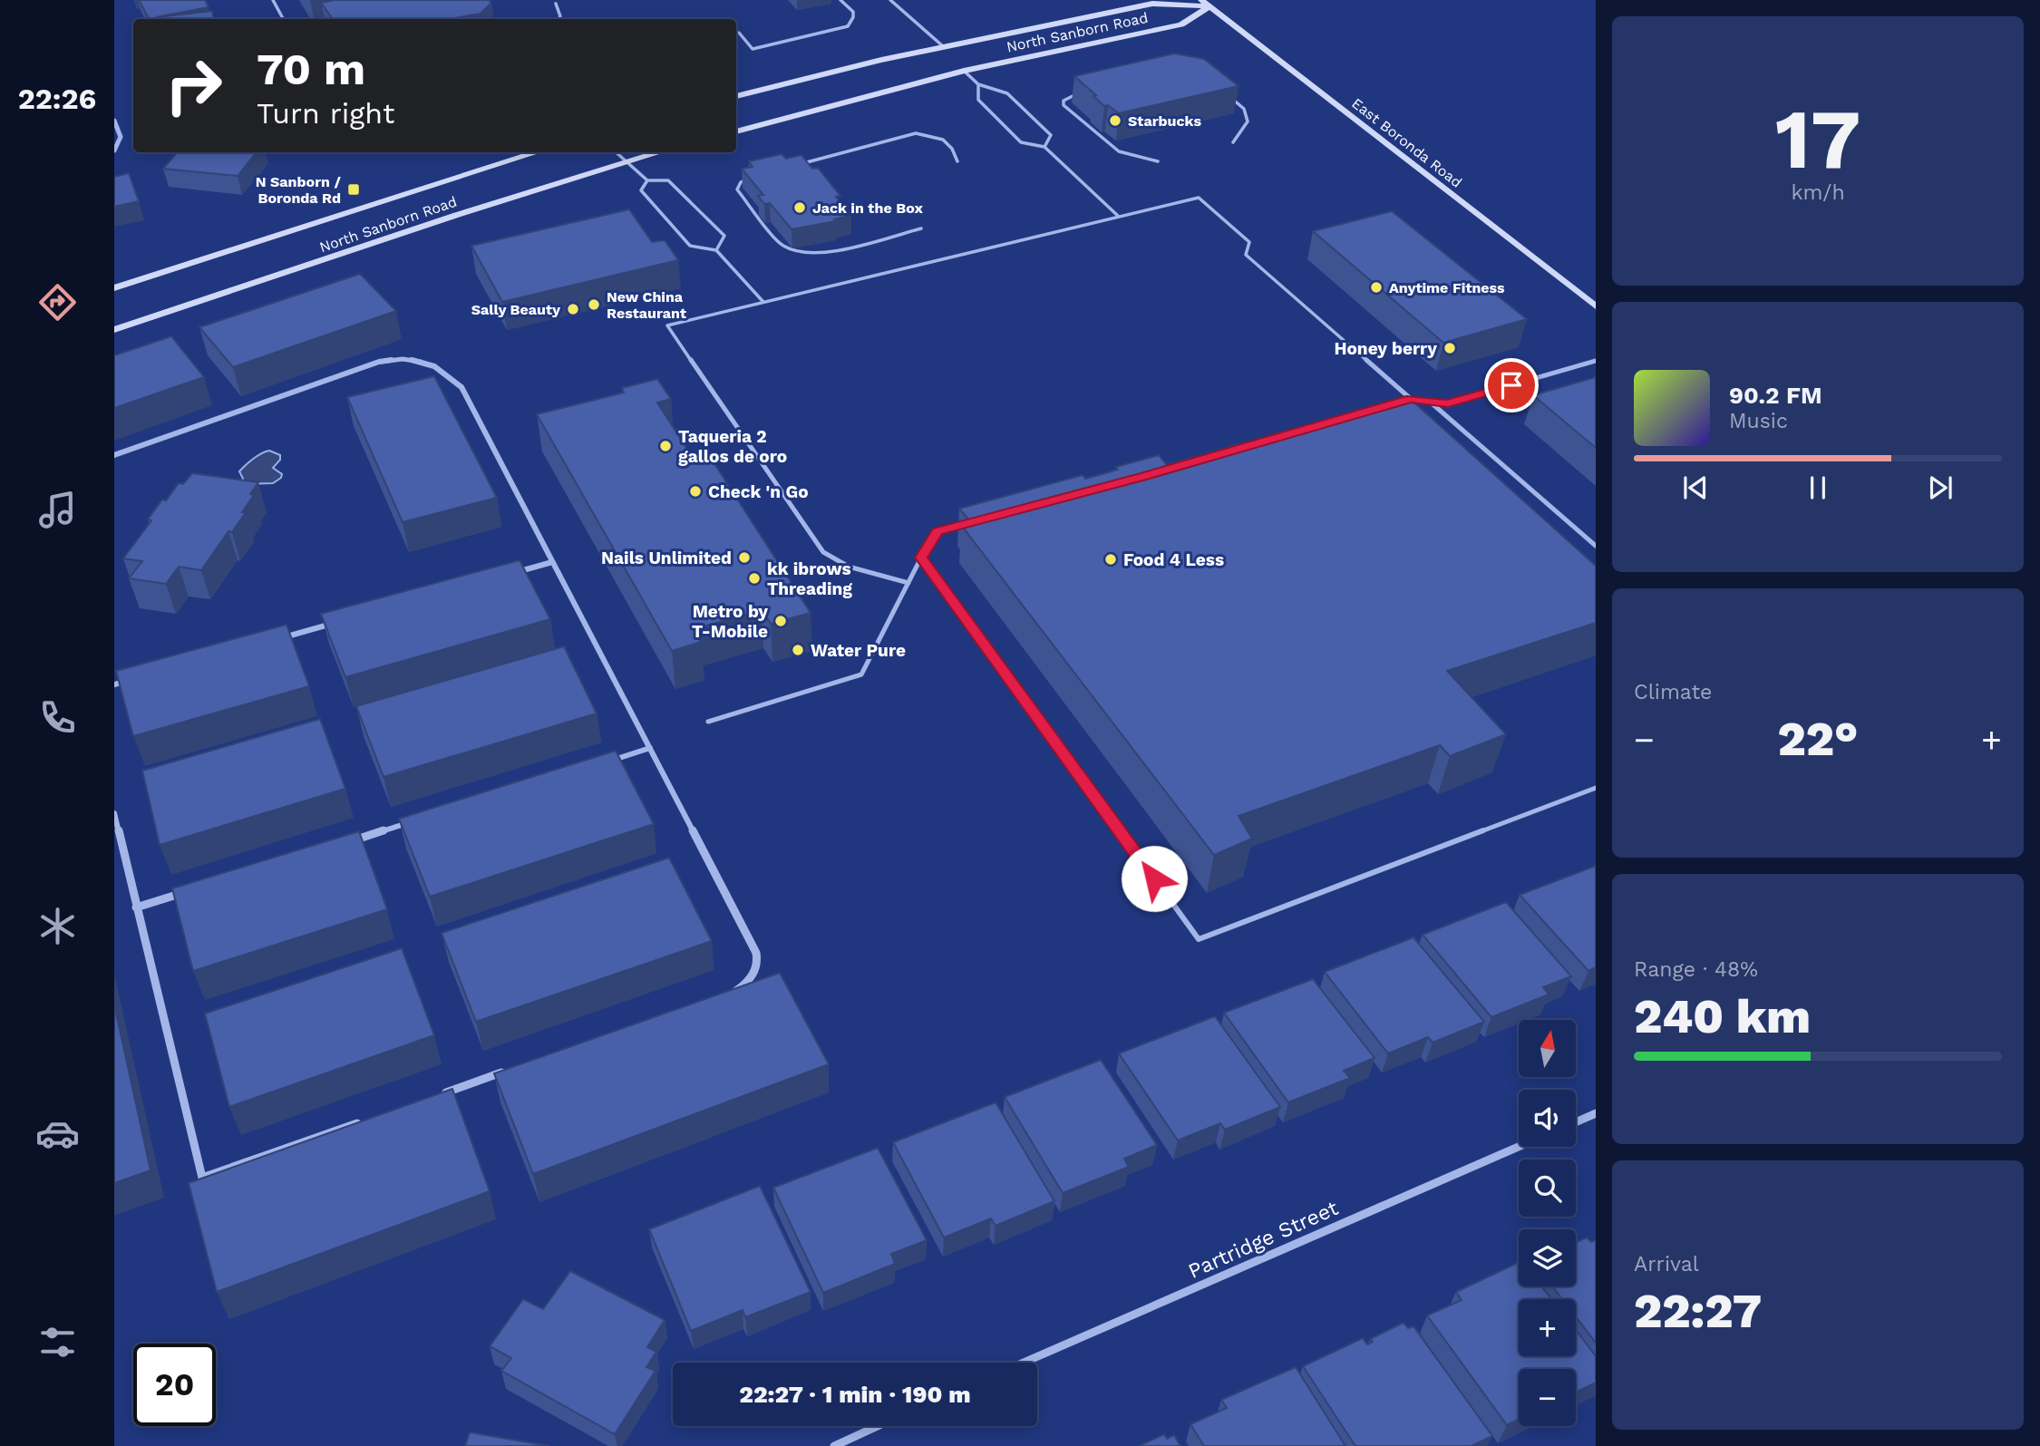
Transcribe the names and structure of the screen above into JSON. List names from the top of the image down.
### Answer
{
  "streets": {
    "main road": ["North Sanborn Road", "East Boronda Road"],
    "street": ["Partridge Street"]
  },
  "crossings": [
    ["North Sanborn Road", "East Boronda Road"]
  ],
  "places": {
    "other": [
      "Starbucks",
      "Jack in the Box",
      "Anytime Fitness",
      "New China Restaurant",
      "Sally Beauty",
      "Honey berry",
      "Taqueria 2 gallos de oro",
      "Check 'n Go",
      "Nails Unlimited",
      "Food 4 Less",
      "kk ibrows Threading",
      "Metro by T-Mobile",
      "Water Pure"
    ],
    "transit": ["N Sanborn / Boronda Rd"]
  },
  "north": "top",
  "page": {
    "tabs": "22:26",
    "tile": [
      ["17", "km/h"],
      "Climate",
      ["Range · 48%", "240 km"],
      ["Arrival", "22:27"]
    ],
    "turn": ["70 m", "Turn right"],
    "song": ["90.2 FM", "Music"],
    "heat": ["−", "22°", "+"],
    "map_buttons": ["+", "−"],
    "limit": "20",
    "trip": "22:27 · 1 min · 190 m"
  }
}
